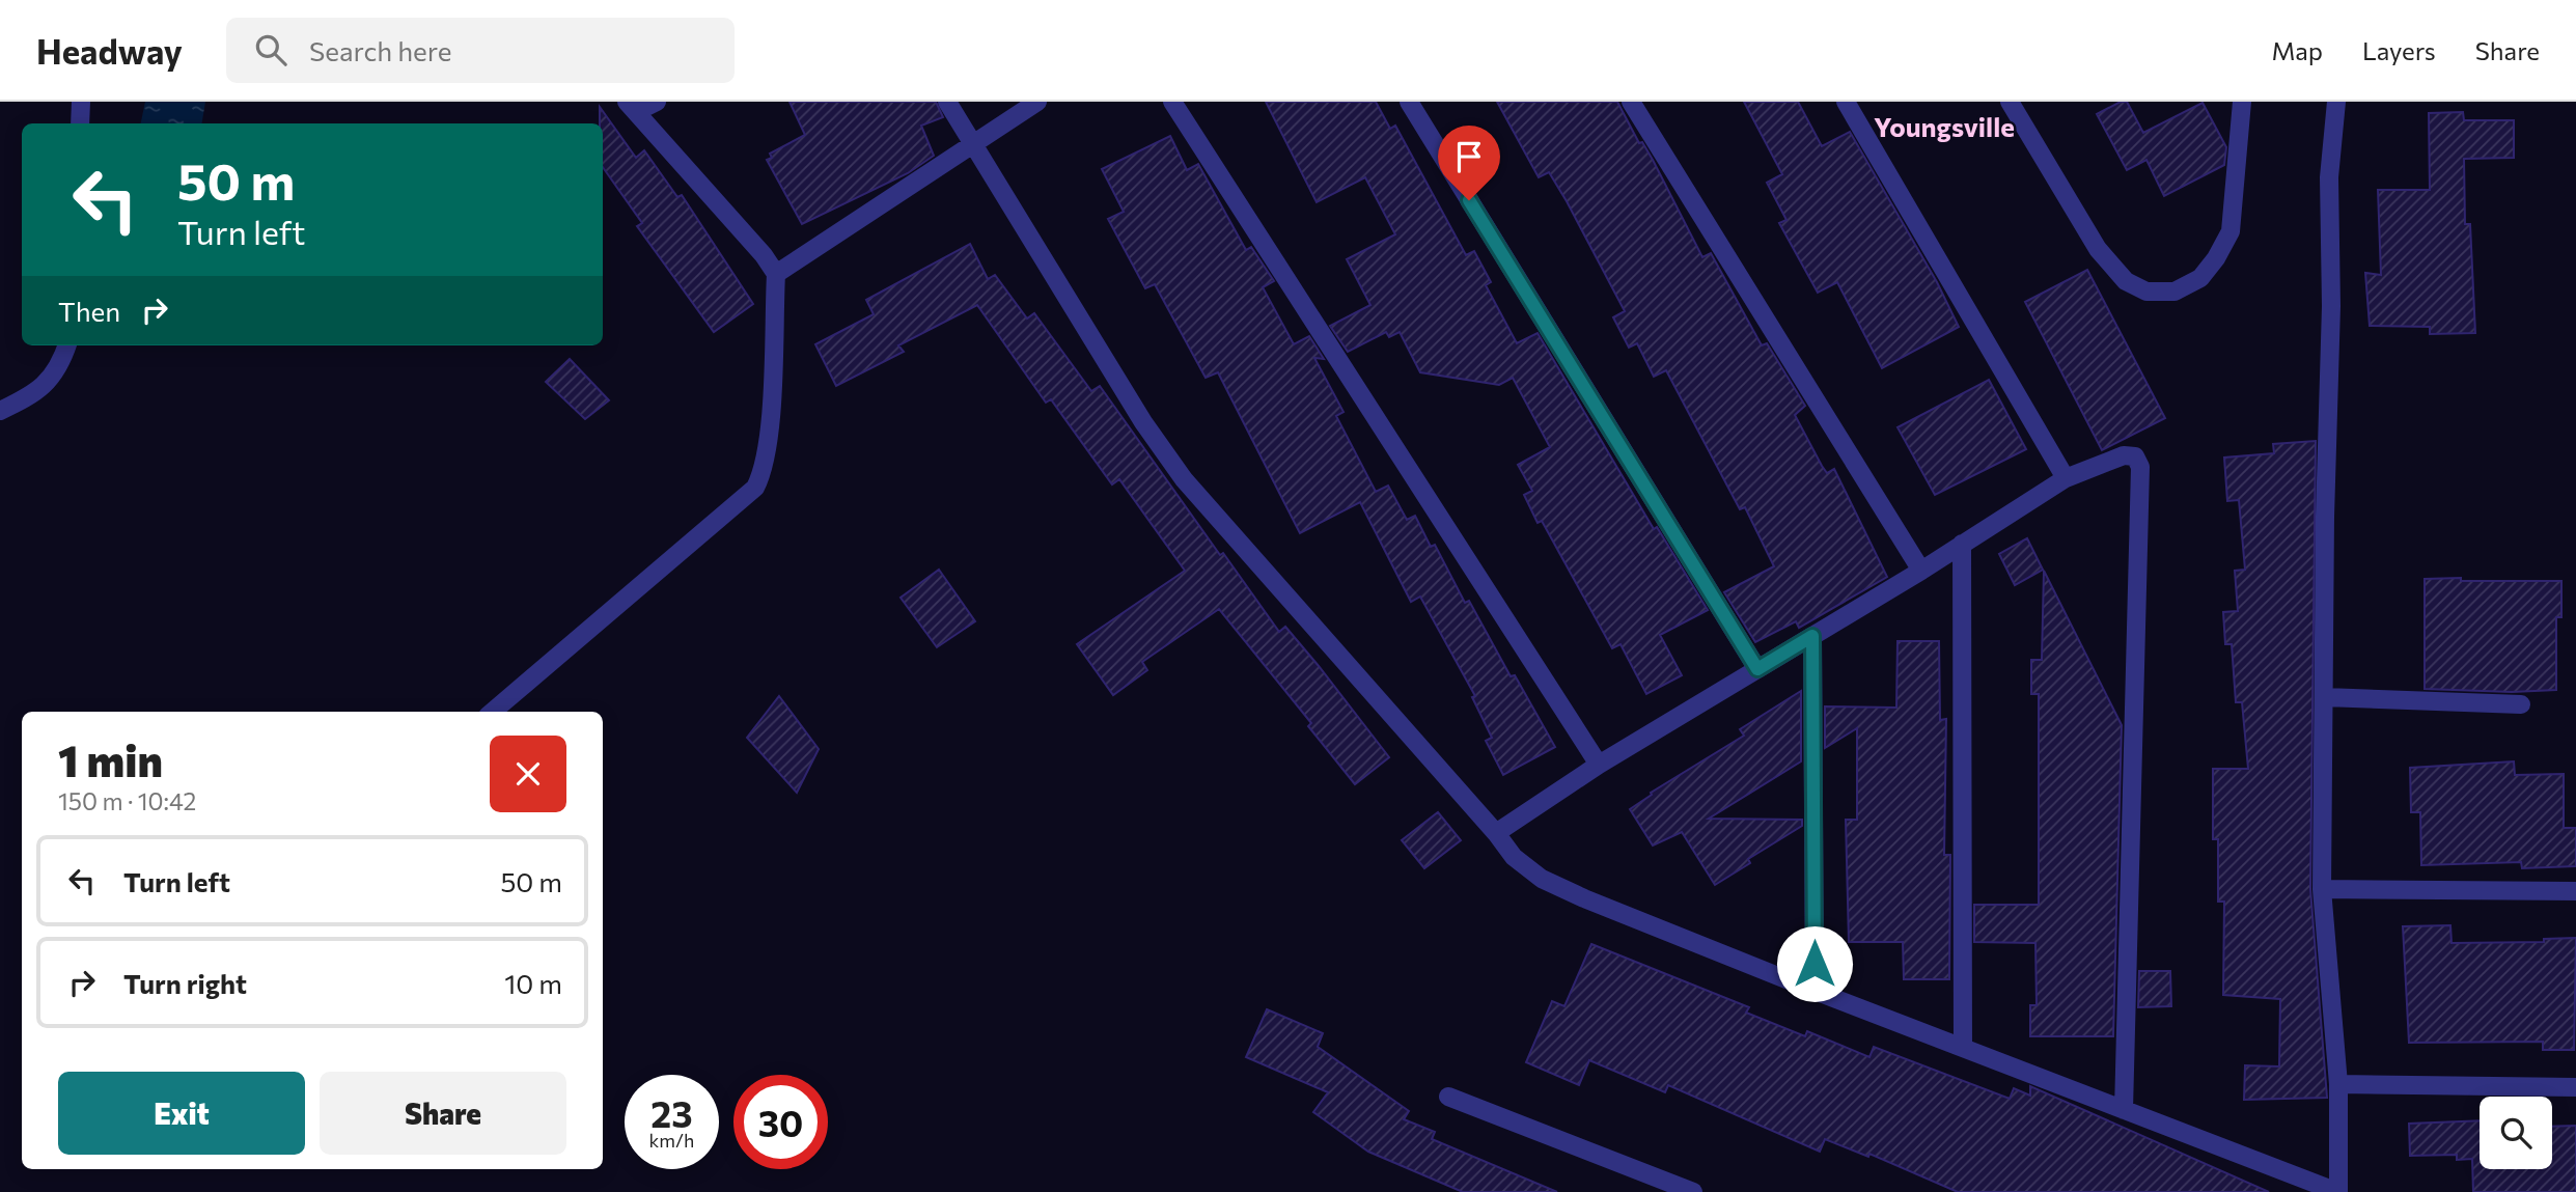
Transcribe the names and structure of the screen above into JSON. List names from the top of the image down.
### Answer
{
  "districts": ["Youngsville"],
  "page": {
    "header": "Headway",
    "search": "Search here",
    "nav": ["Map", "Layers", "Share"],
    "turn": ["50 m", "Turn left"],
    "then": "Then",
    "heading": ["1 min", "150 m · 10:42"],
    "list": [
      {
        "name": "Turn left",
        "value": "50 m"
      },
      {
        "name": "Turn right",
        "value": "10 m"
      }
    ],
    "buttons": ["Exit", "Share"],
    "speed": "23 km/h",
    "limit": "30"
  }
}
